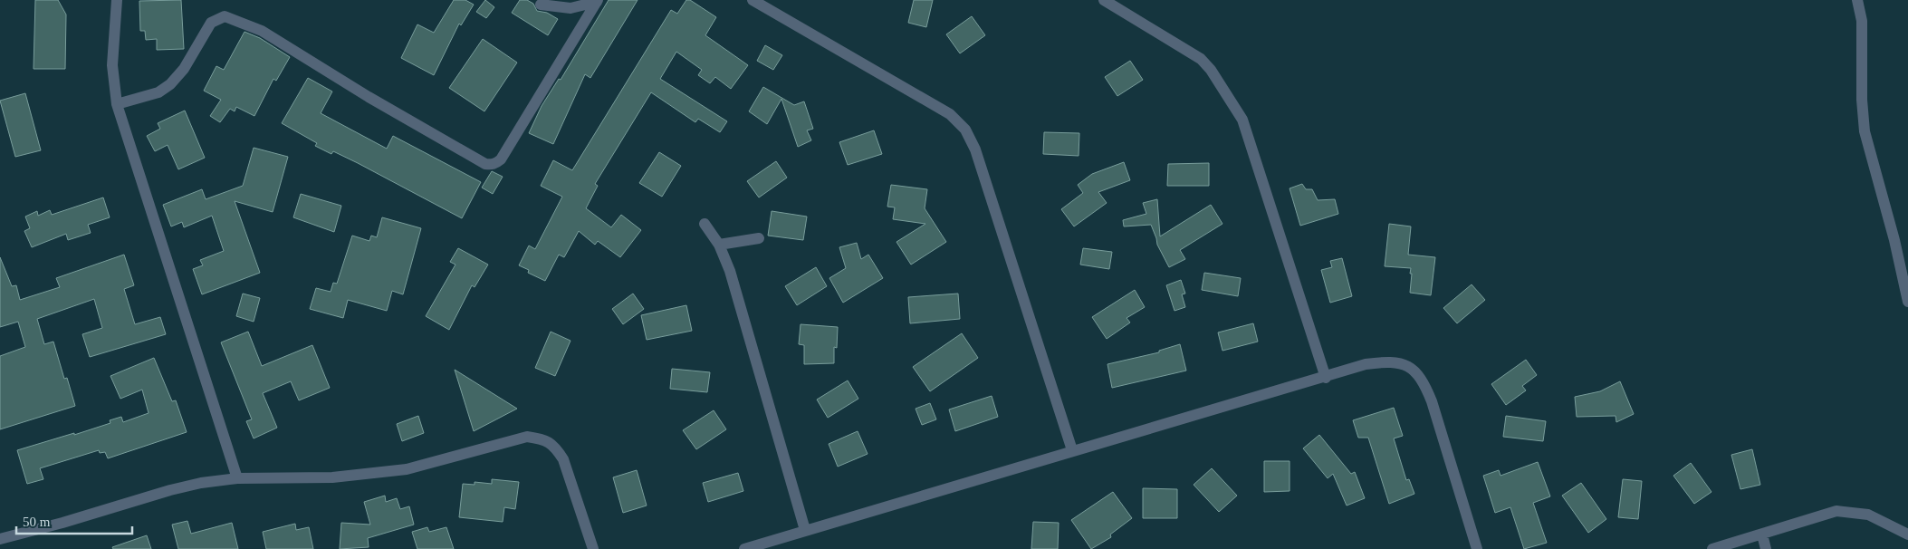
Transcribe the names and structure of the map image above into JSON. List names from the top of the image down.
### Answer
{
  "scale_bar": "50 m"
}
